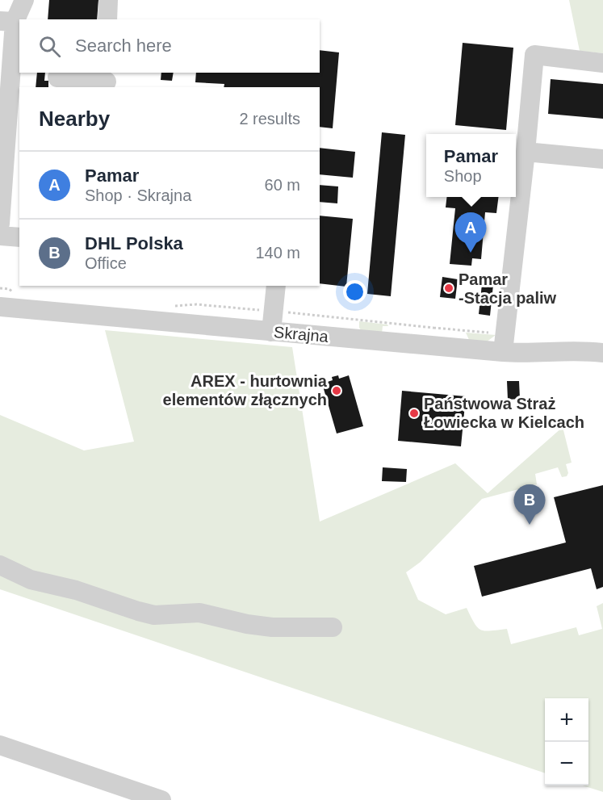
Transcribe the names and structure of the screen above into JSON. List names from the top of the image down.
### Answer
{
  "streets": {
    "street": ["Skrajna"]
  },
  "places": ["Pamar -Stacja paliw", "AREX - hurtownia elementów złącznych", "Państwowa Straż Łowiecka w Kielcach"],
  "page": {
    "search": "Search here",
    "heading": ["Nearby", "2 results"],
    "popup": ["Pamar", "Shop"],
    "list": [
      {
        "mark": "A",
        "name": "Pamar",
        "note": "Shop · Skrajna",
        "value": "60 m"
      },
      {
        "mark": "B",
        "name": "DHL Polska",
        "note": "Office",
        "value": "140 m"
      }
    ],
    "pins": ["A", "B"],
    "map_buttons": ["+", "−"]
  }
}
